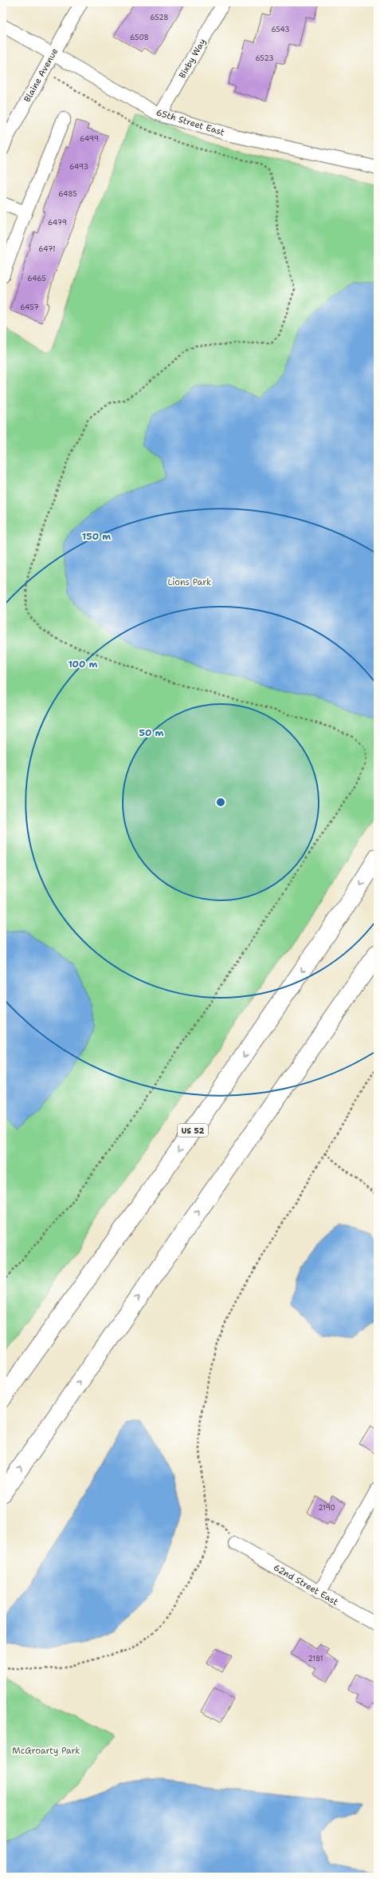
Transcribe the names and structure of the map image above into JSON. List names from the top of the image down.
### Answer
{
  "streets": {
    "highway": ["US 52"],
    "street": [
      "Bixby Way",
      "Blaine Avenue",
      "65th Street East",
      "62nd Street East"
    ]
  },
  "crossings": [
    ["Bixby Way", "65th Street East"],
    ["Blaine Avenue", "65th Street East"]
  ],
  "parks": ["Lions Park", "McGroarty Park"],
  "house_numbers": [
    "6528",
    "6543",
    "6508",
    "6523",
    "6499",
    "6493",
    "6485",
    "6479",
    "6471",
    "6465",
    "6457",
    "2190",
    "2181"
  ],
  "rings": ["150 m", "100 m", "50 m"]
}
